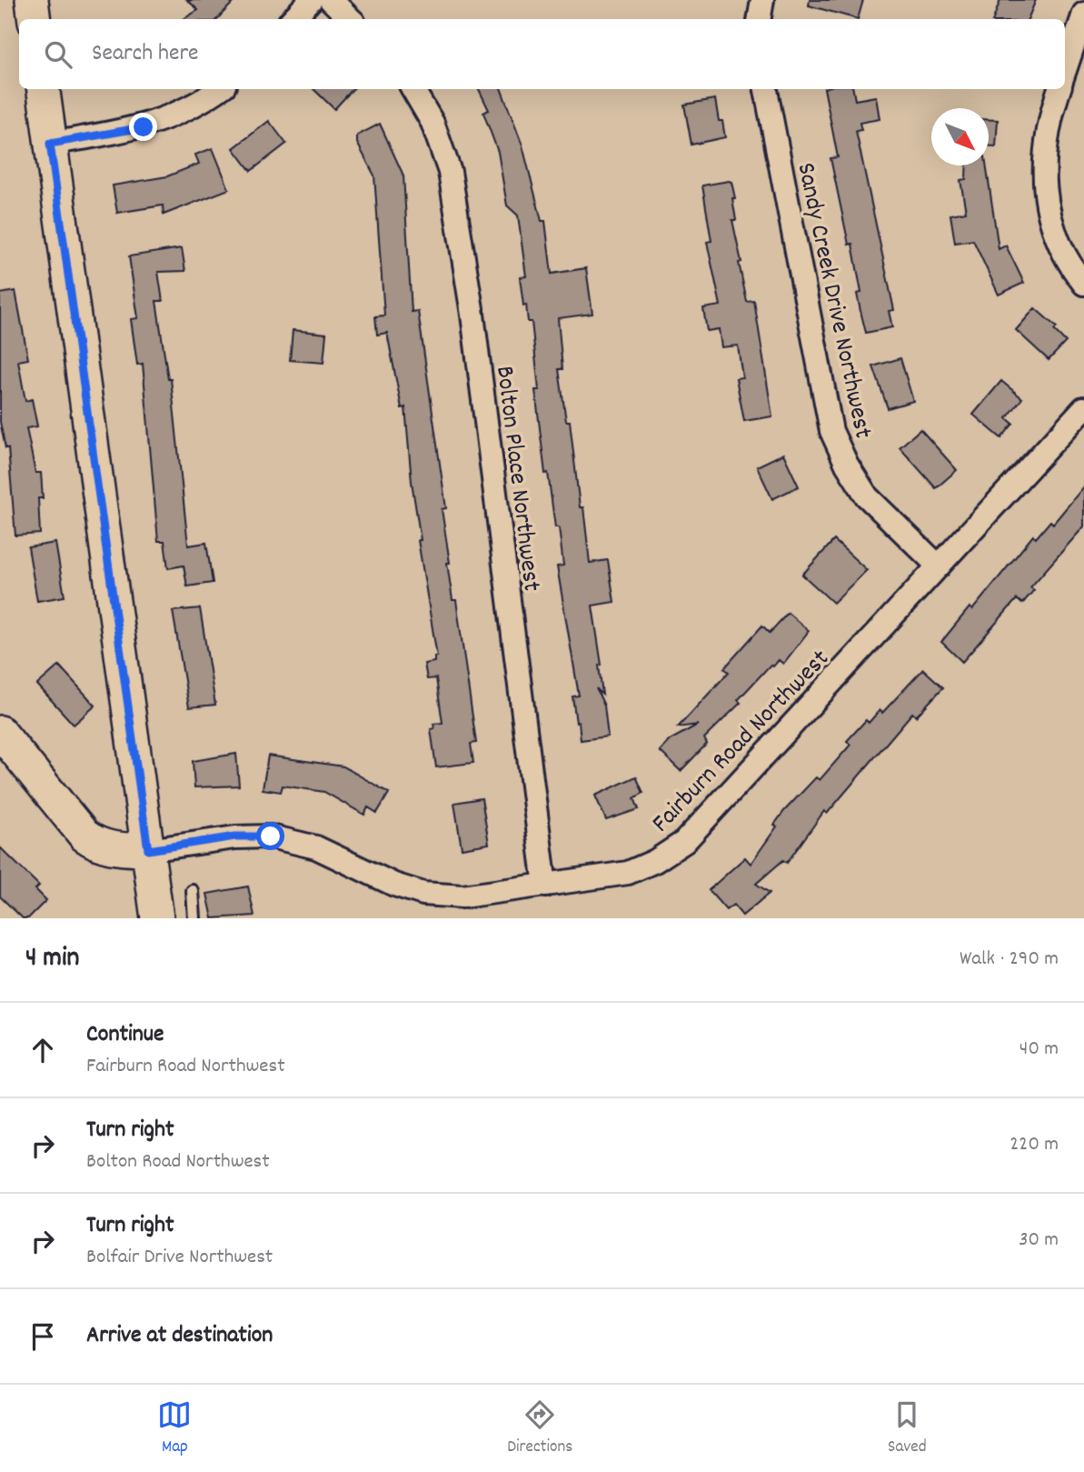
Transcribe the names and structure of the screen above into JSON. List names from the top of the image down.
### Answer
{
  "streets": {
    "street": ["Sandy Creek Drive Northwest", "Bolton Place Northwest", "Fairburn Road Northwest"]
  },
  "crossings": [
    ["Sandy Creek Drive Northwest", "Fairburn Road Northwest"],
    ["Bolton Place Northwest", "Fairburn Road Northwest"]
  ],
  "north": "bottom right",
  "page": {
    "search": "Search here",
    "heading": ["4 min", "Walk · 290 m"],
    "list": [
      ["Continue", "Fairburn Road Northwest", "40 m"],
      ["Turn right", "Bolton Road Northwest", "220 m"],
      ["Turn right", "Bolfair Drive Northwest", "30 m"],
      "Arrive at destination"
    ],
    "nav": ["Map", "Directions", "Saved"]
  }
}
